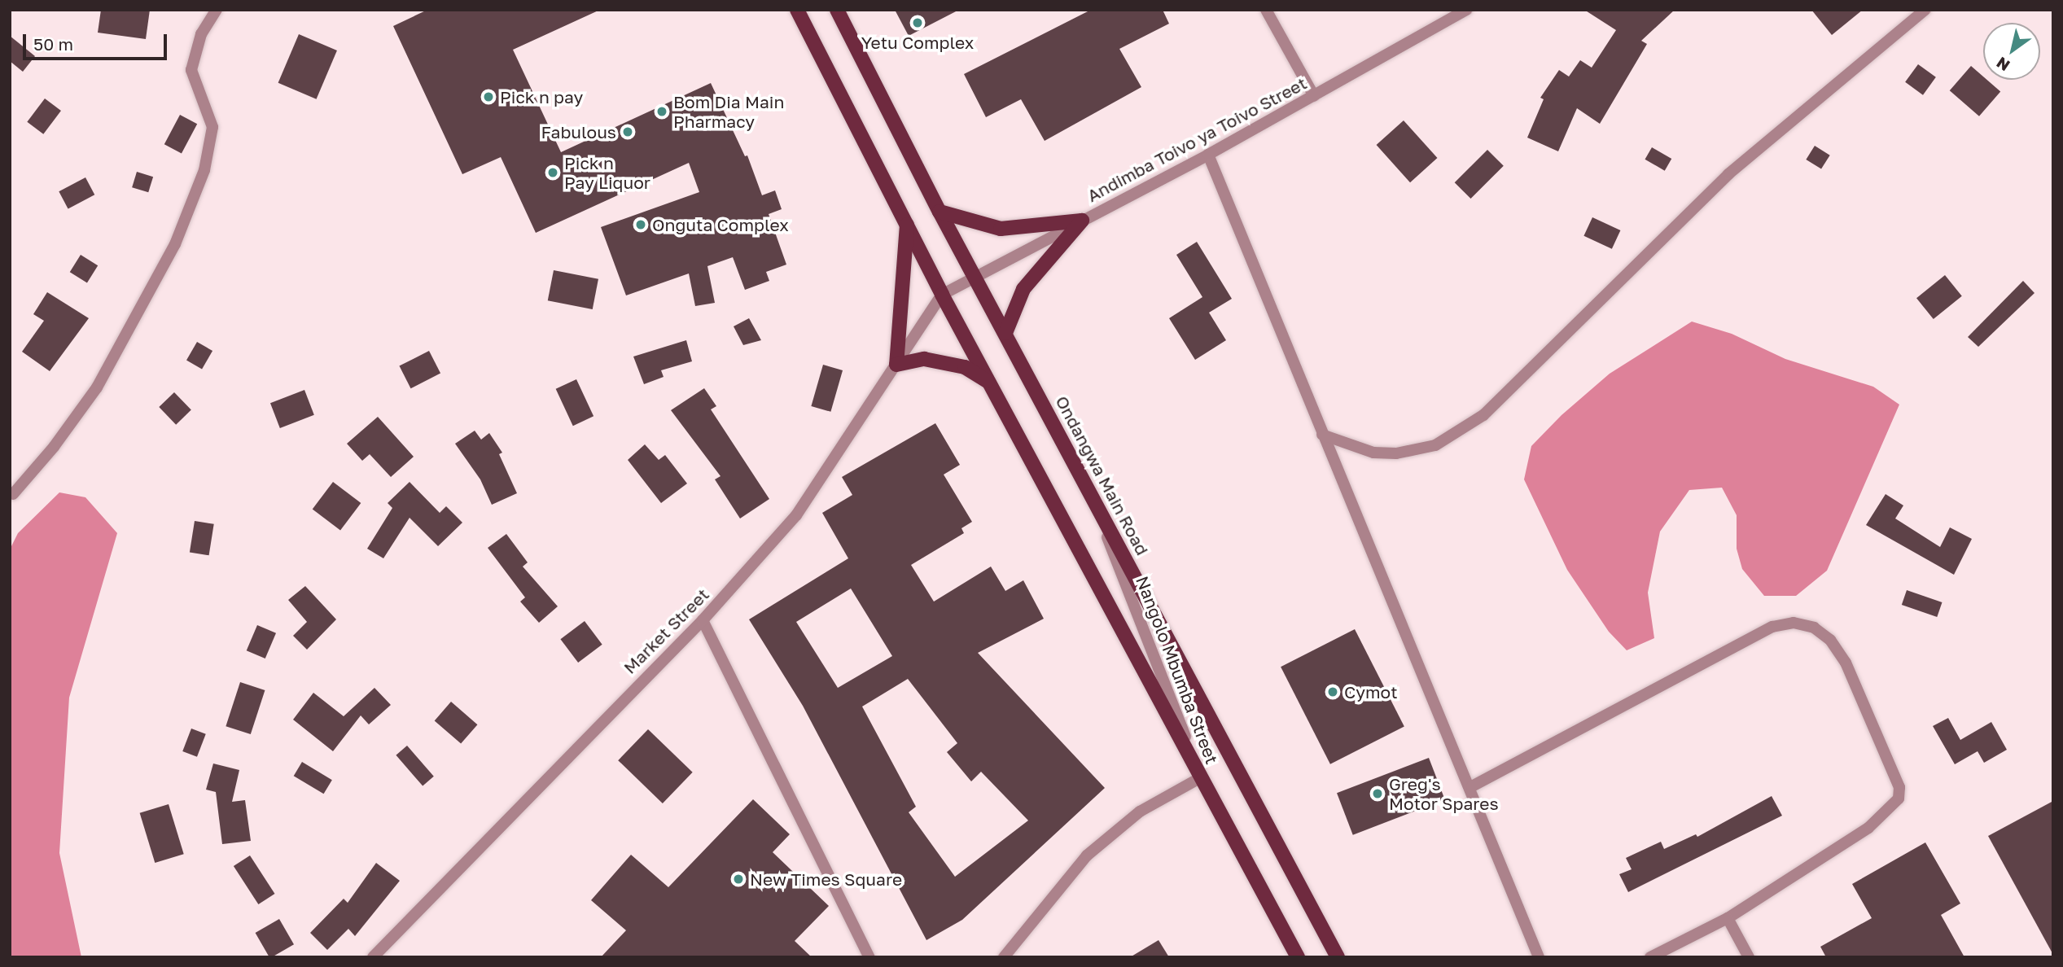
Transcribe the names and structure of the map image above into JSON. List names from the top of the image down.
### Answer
{
  "streets": {
    "main road": ["Ondangwa Main Road"],
    "street": ["Andimba Toivo ya Toivo Street", "Market Street", "Nangolo Mbumba Street"]
  },
  "crossings": [
    ["Andimba Toivo ya Toivo Street", "Ondangwa Main Road"],
    ["Andimba Toivo ya Toivo Street", "Market Street"],
    ["Ondangwa Main Road", "Nangolo Mbumba Street"]
  ],
  "places": [
    "Yetu Complex",
    "Pick n pay",
    "Bom Dia Main Pharmacy",
    "Fabulous",
    "Pick n Pay Liquor",
    "Onguta Complex",
    "Cymot",
    "Greg's Motor Spares",
    "New Times Square"
  ],
  "scale_bar": "50 m",
  "north": "bottom left"
}
